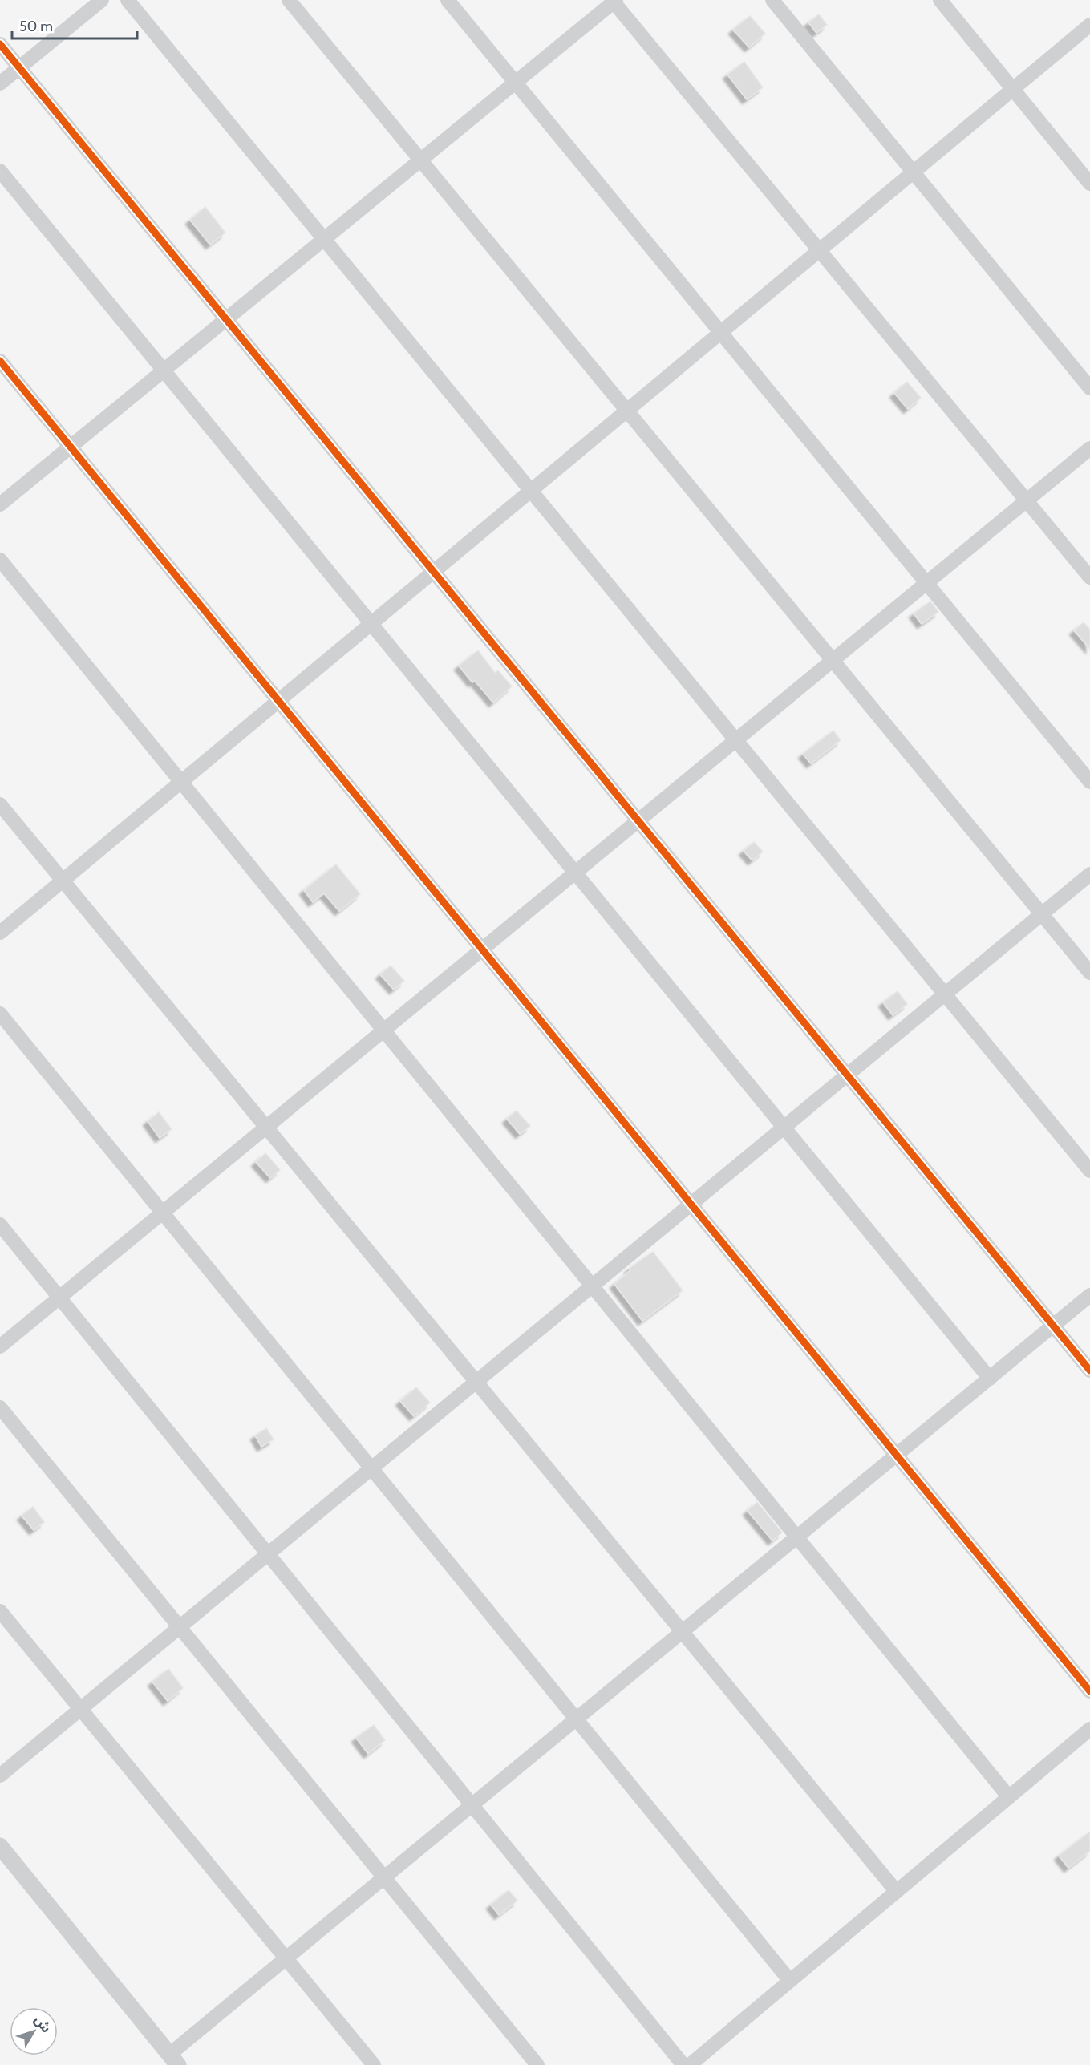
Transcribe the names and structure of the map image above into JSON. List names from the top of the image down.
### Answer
{
  "scale_bar": "50 m",
  "north": "top right"
}
